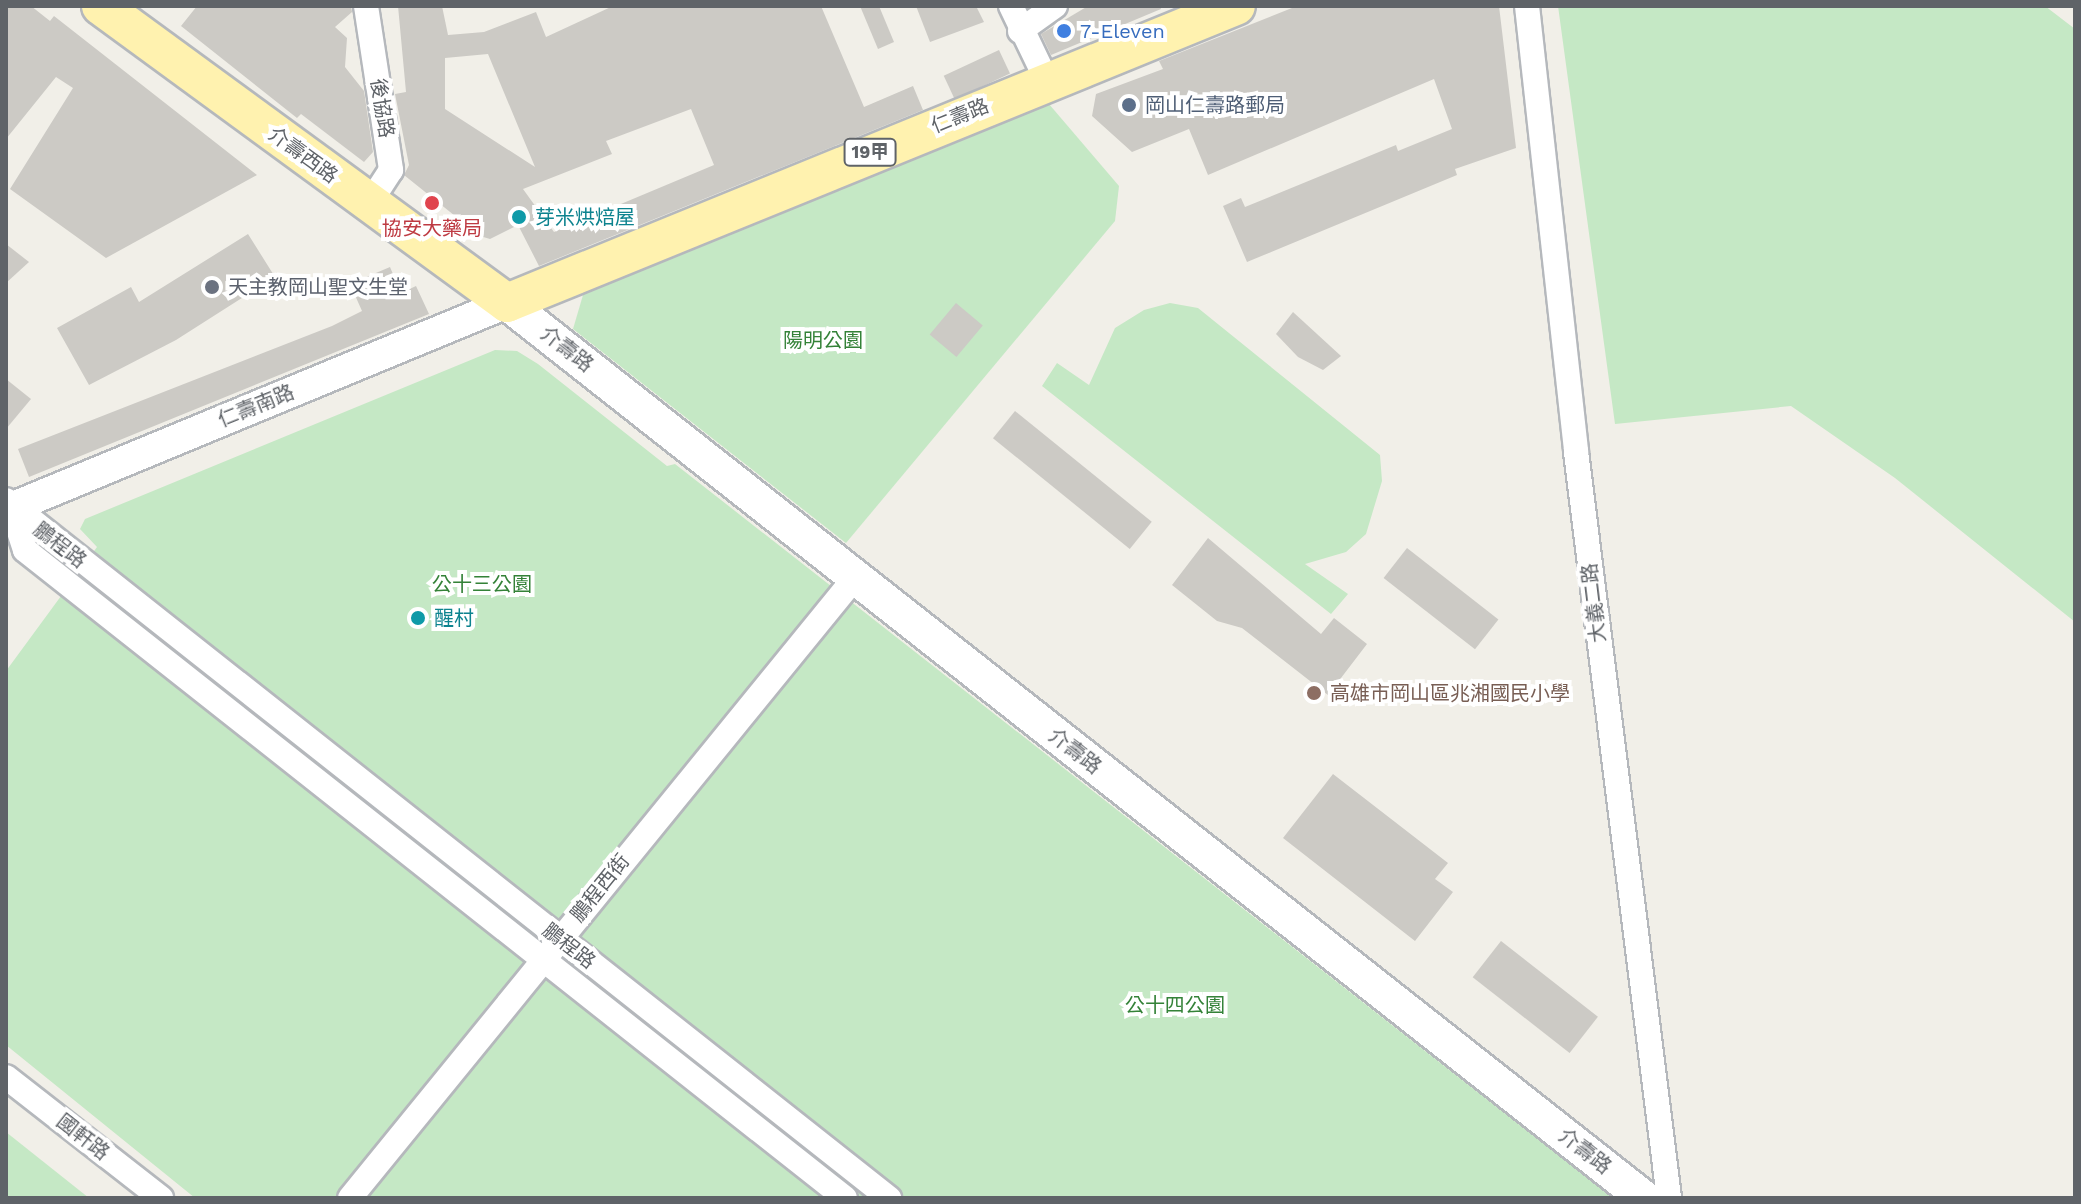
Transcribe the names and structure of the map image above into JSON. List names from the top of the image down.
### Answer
{
  "streets": {
    "main road": [
      "仁壽路",
      "19甲",
      "介壽西路",
      "介壽路"
    ],
    "street": [
      "後協路",
      "仁壽南路",
      "鵬程路",
      "大義二路",
      "鵬程西街",
      "國軒路"
    ]
  },
  "crossings": [
    ["後協路", "介壽西路"],
    ["仁壽路", "介壽西路"],
    ["仁壽路", "介壽路"],
    ["仁壽路", "仁壽南路"],
    ["介壽西路", "介壽路"],
    ["介壽西路", "仁壽南路"],
    ["介壽路", "仁壽南路"],
    ["介壽路", "鵬程西街"],
    ["仁壽南路", "鵬程路"],
    ["鵬程路", "鵬程西街"]
  ],
  "parks": ["陽明公園", "公十三公園", "公十四公園"],
  "places": [
    "7-Eleven",
    "岡山仁壽路郵局",
    "協安大藥局",
    "芽米烘焙屋",
    "天主教岡山聖文生堂",
    "醒村",
    "高雄市岡山區兆湘國民小學"
  ]
}
